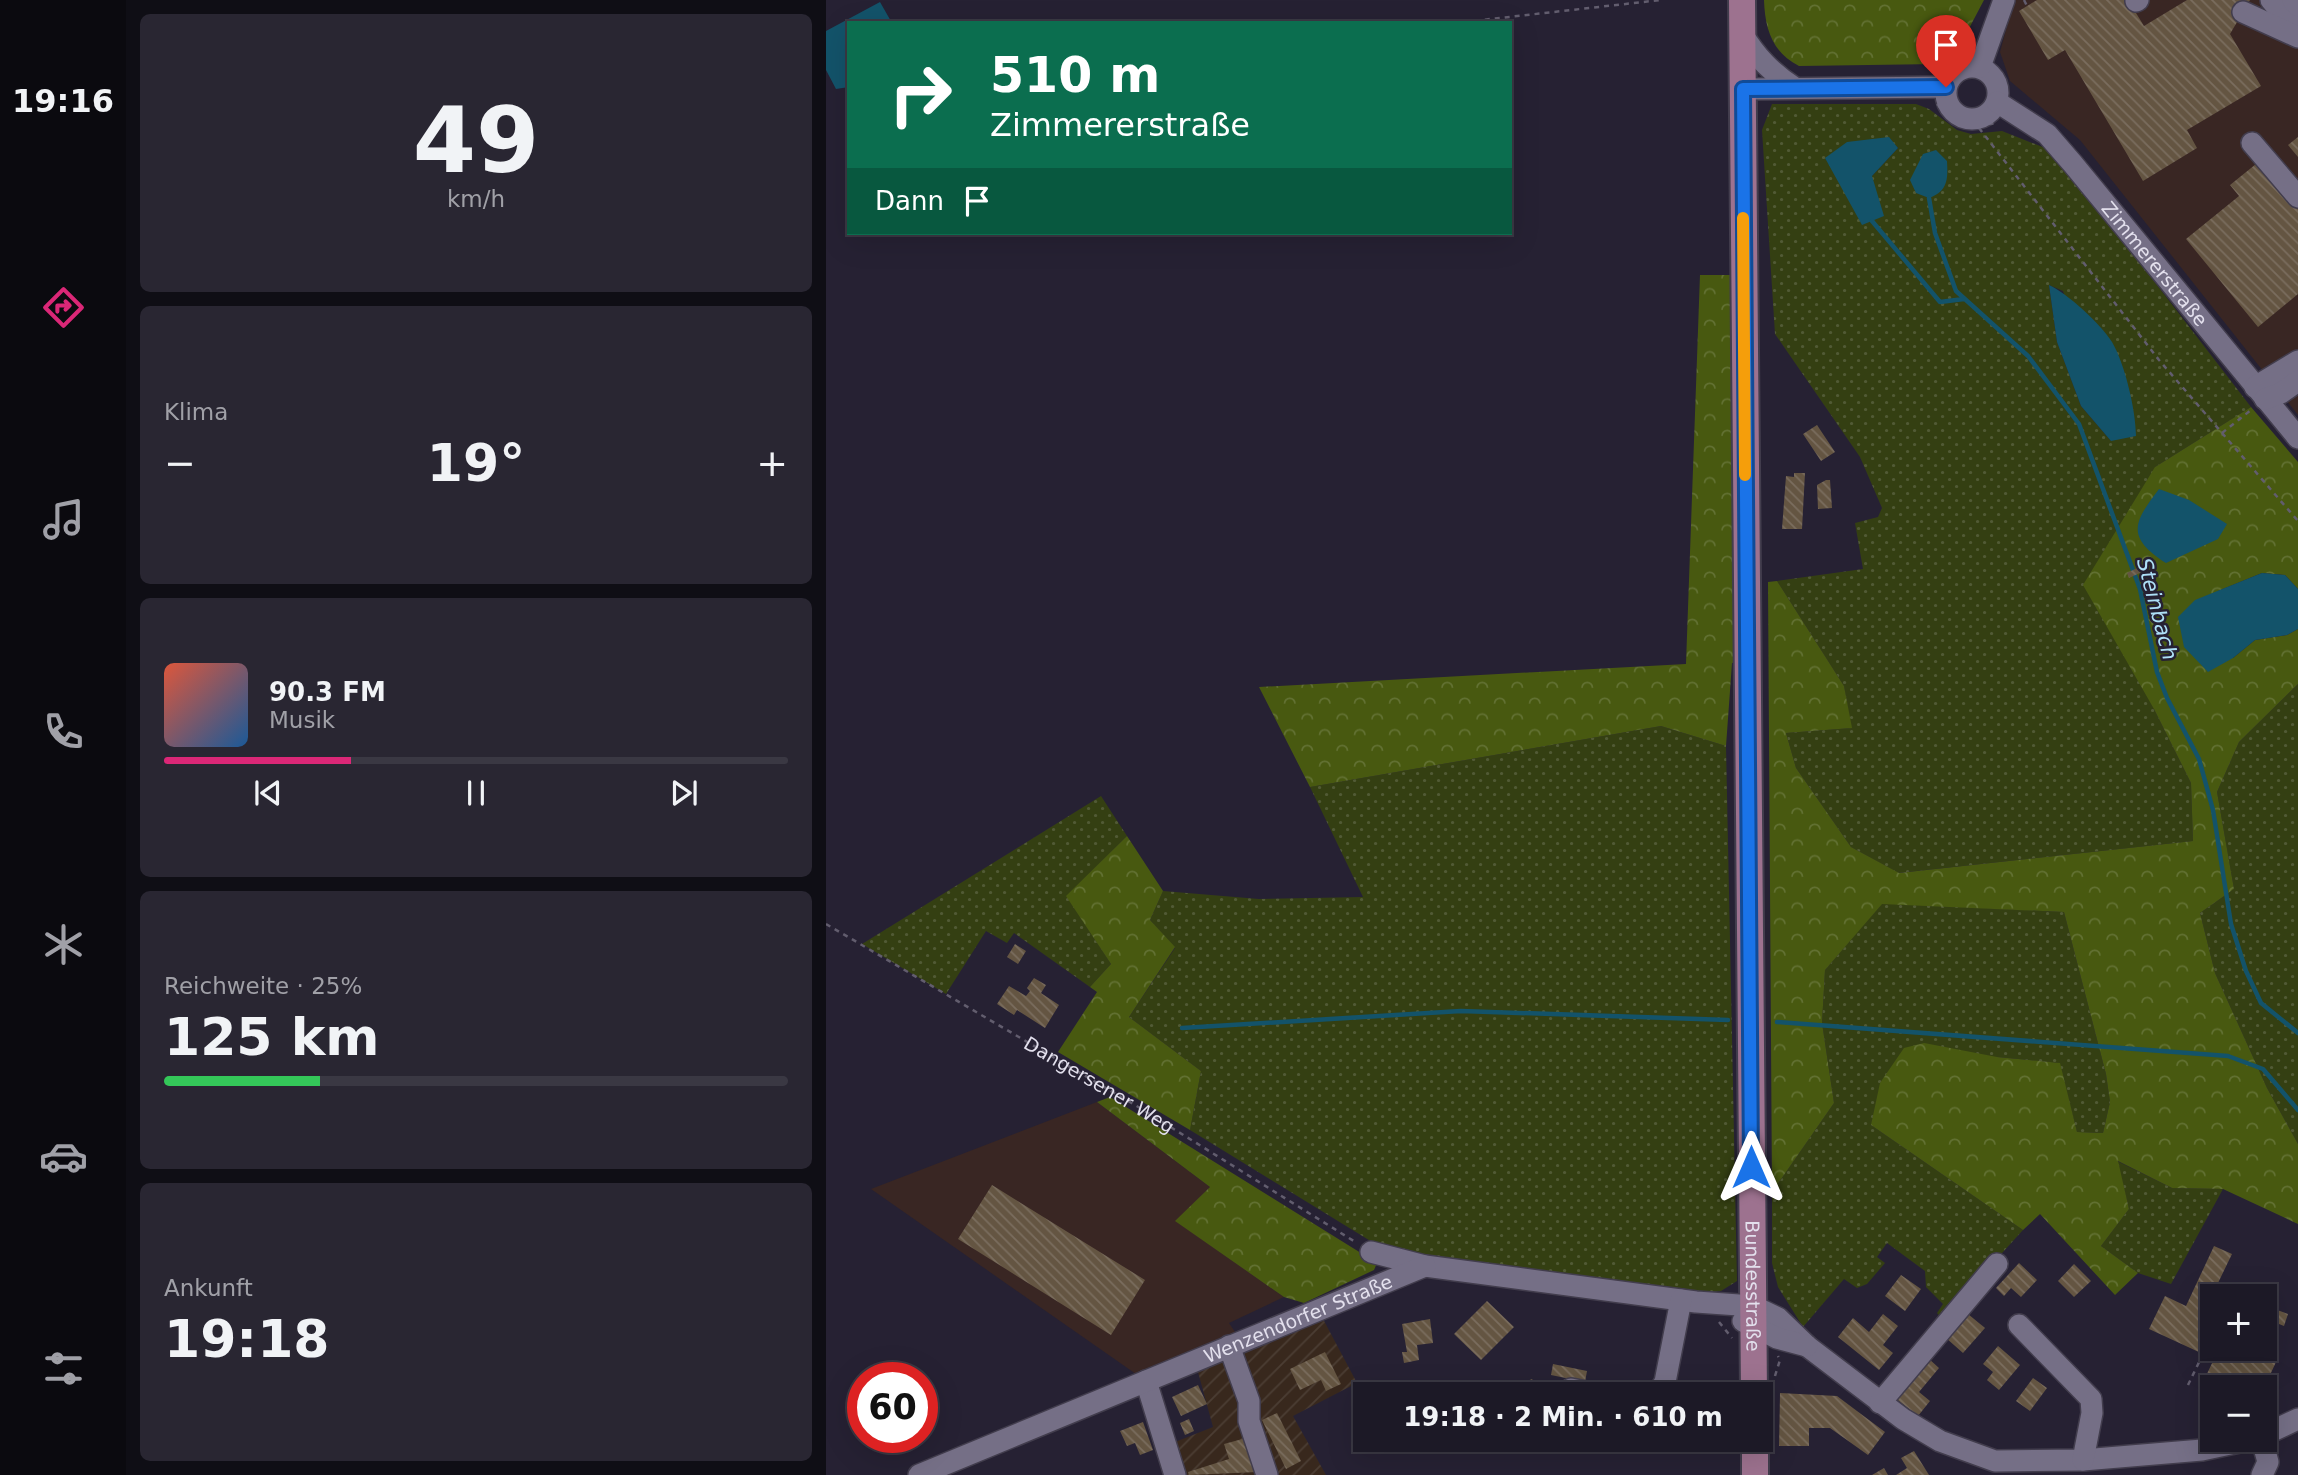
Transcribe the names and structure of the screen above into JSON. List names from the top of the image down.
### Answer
{
  "streets": {
    "main road": ["Bundesstraße"],
    "street": ["Zimmererstraße", "Wenzendorfer Straße"],
    "path": ["Dangersener Weg"]
  },
  "crossings": [
    ["Bundesstraße", "Wenzendorfer Straße"]
  ],
  "water": ["Steinbach"],
  "page": {
    "tabs": "19:16",
    "tile": [
      ["49", "km/h"],
      "Klima",
      ["Reichweite · 25%", "125 km"],
      ["Ankunft", "19:18"]
    ],
    "turn": ["510 m", "Zimmererstraße"],
    "then": "Dann",
    "heat": ["−", "19°", "+"],
    "song": ["90.3 FM", "Musik"],
    "map_buttons": ["+", "−"],
    "limit": "60",
    "trip": "19:18 · 2 Min. · 610 m"
  }
}
